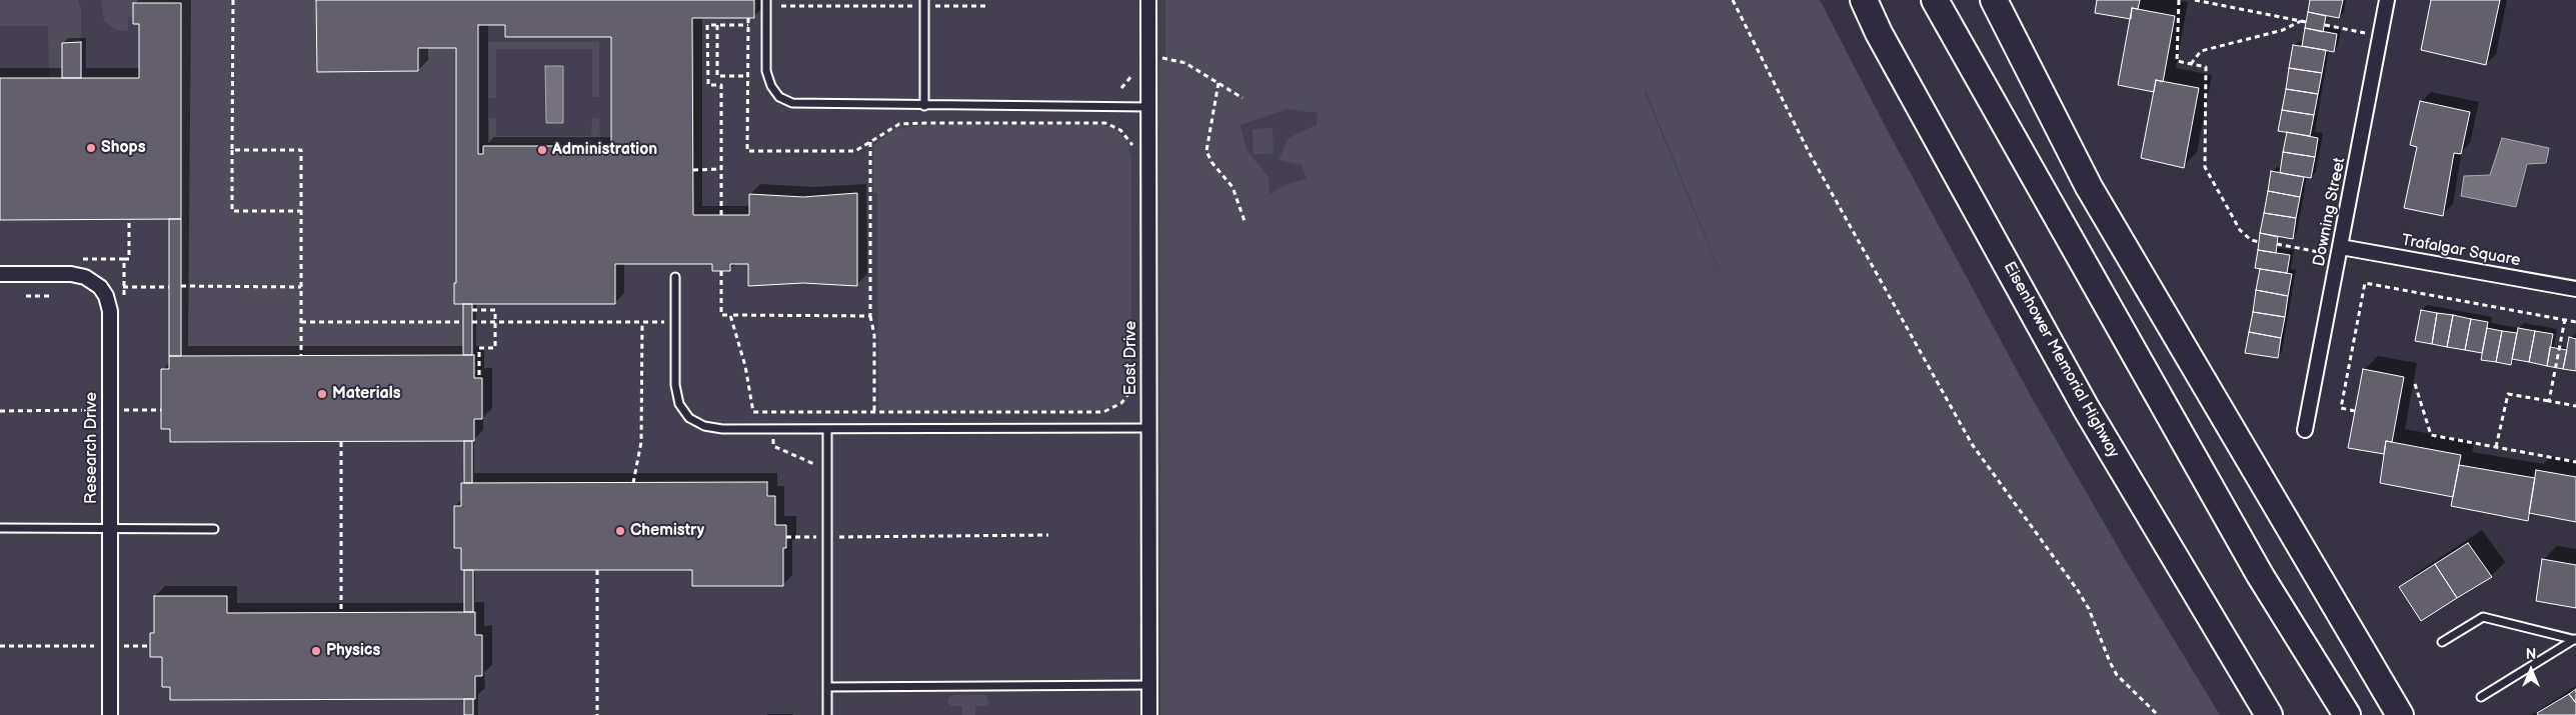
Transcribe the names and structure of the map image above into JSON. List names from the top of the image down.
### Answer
{
  "streets": {
    "highway": ["Eisenhower Memorial Highway"],
    "street": [
      "Downing Street",
      "Trafalgar Square",
      "East Drive",
      "Research Drive"
    ]
  },
  "crossings": [
    ["Downing Street", "Trafalgar Square"]
  ],
  "places": [
    "Shops",
    "Administration",
    "Materials",
    "Chemistry",
    "Physics"
  ],
  "north": "top"
}
